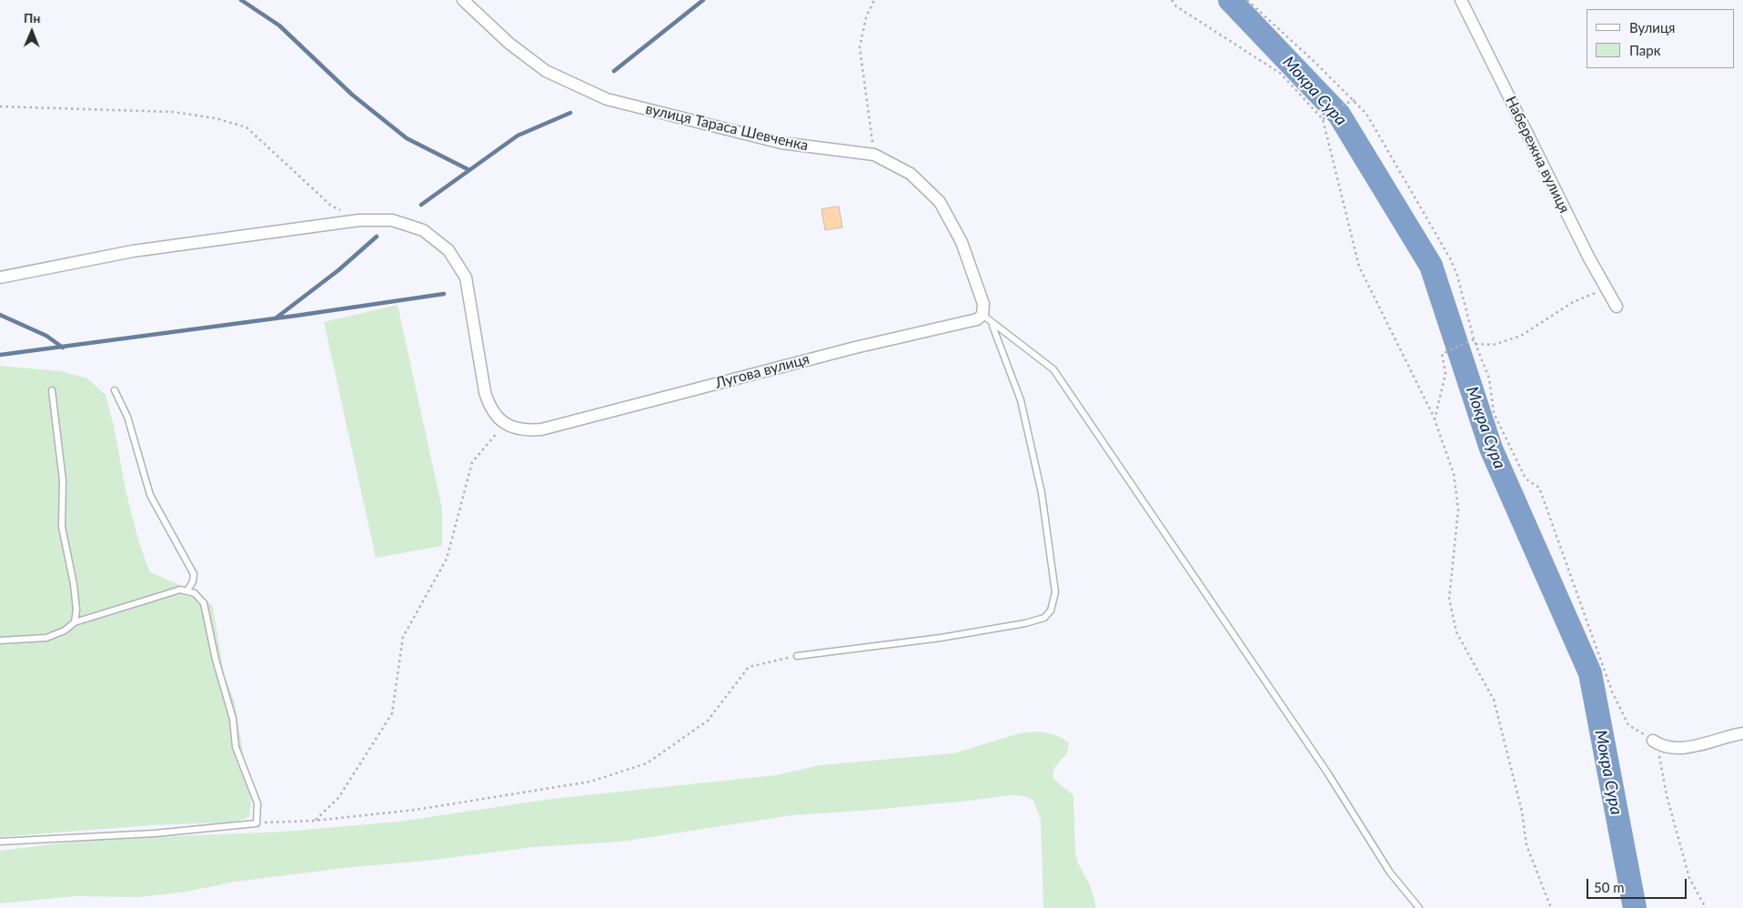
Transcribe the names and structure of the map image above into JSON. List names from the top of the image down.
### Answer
{
  "streets": {
    "street": ["вулиця Тараса Шевченка", "Набережна вулиця", "Лугова вулиця"]
  },
  "crossings": [
    ["вулиця Тараса Шевченка", "Лугова вулиця"]
  ],
  "water": ["Мокра Сура"],
  "legend": ["Вулиця", "Парк"],
  "scale_bar": "50 m",
  "north": "top"
}
